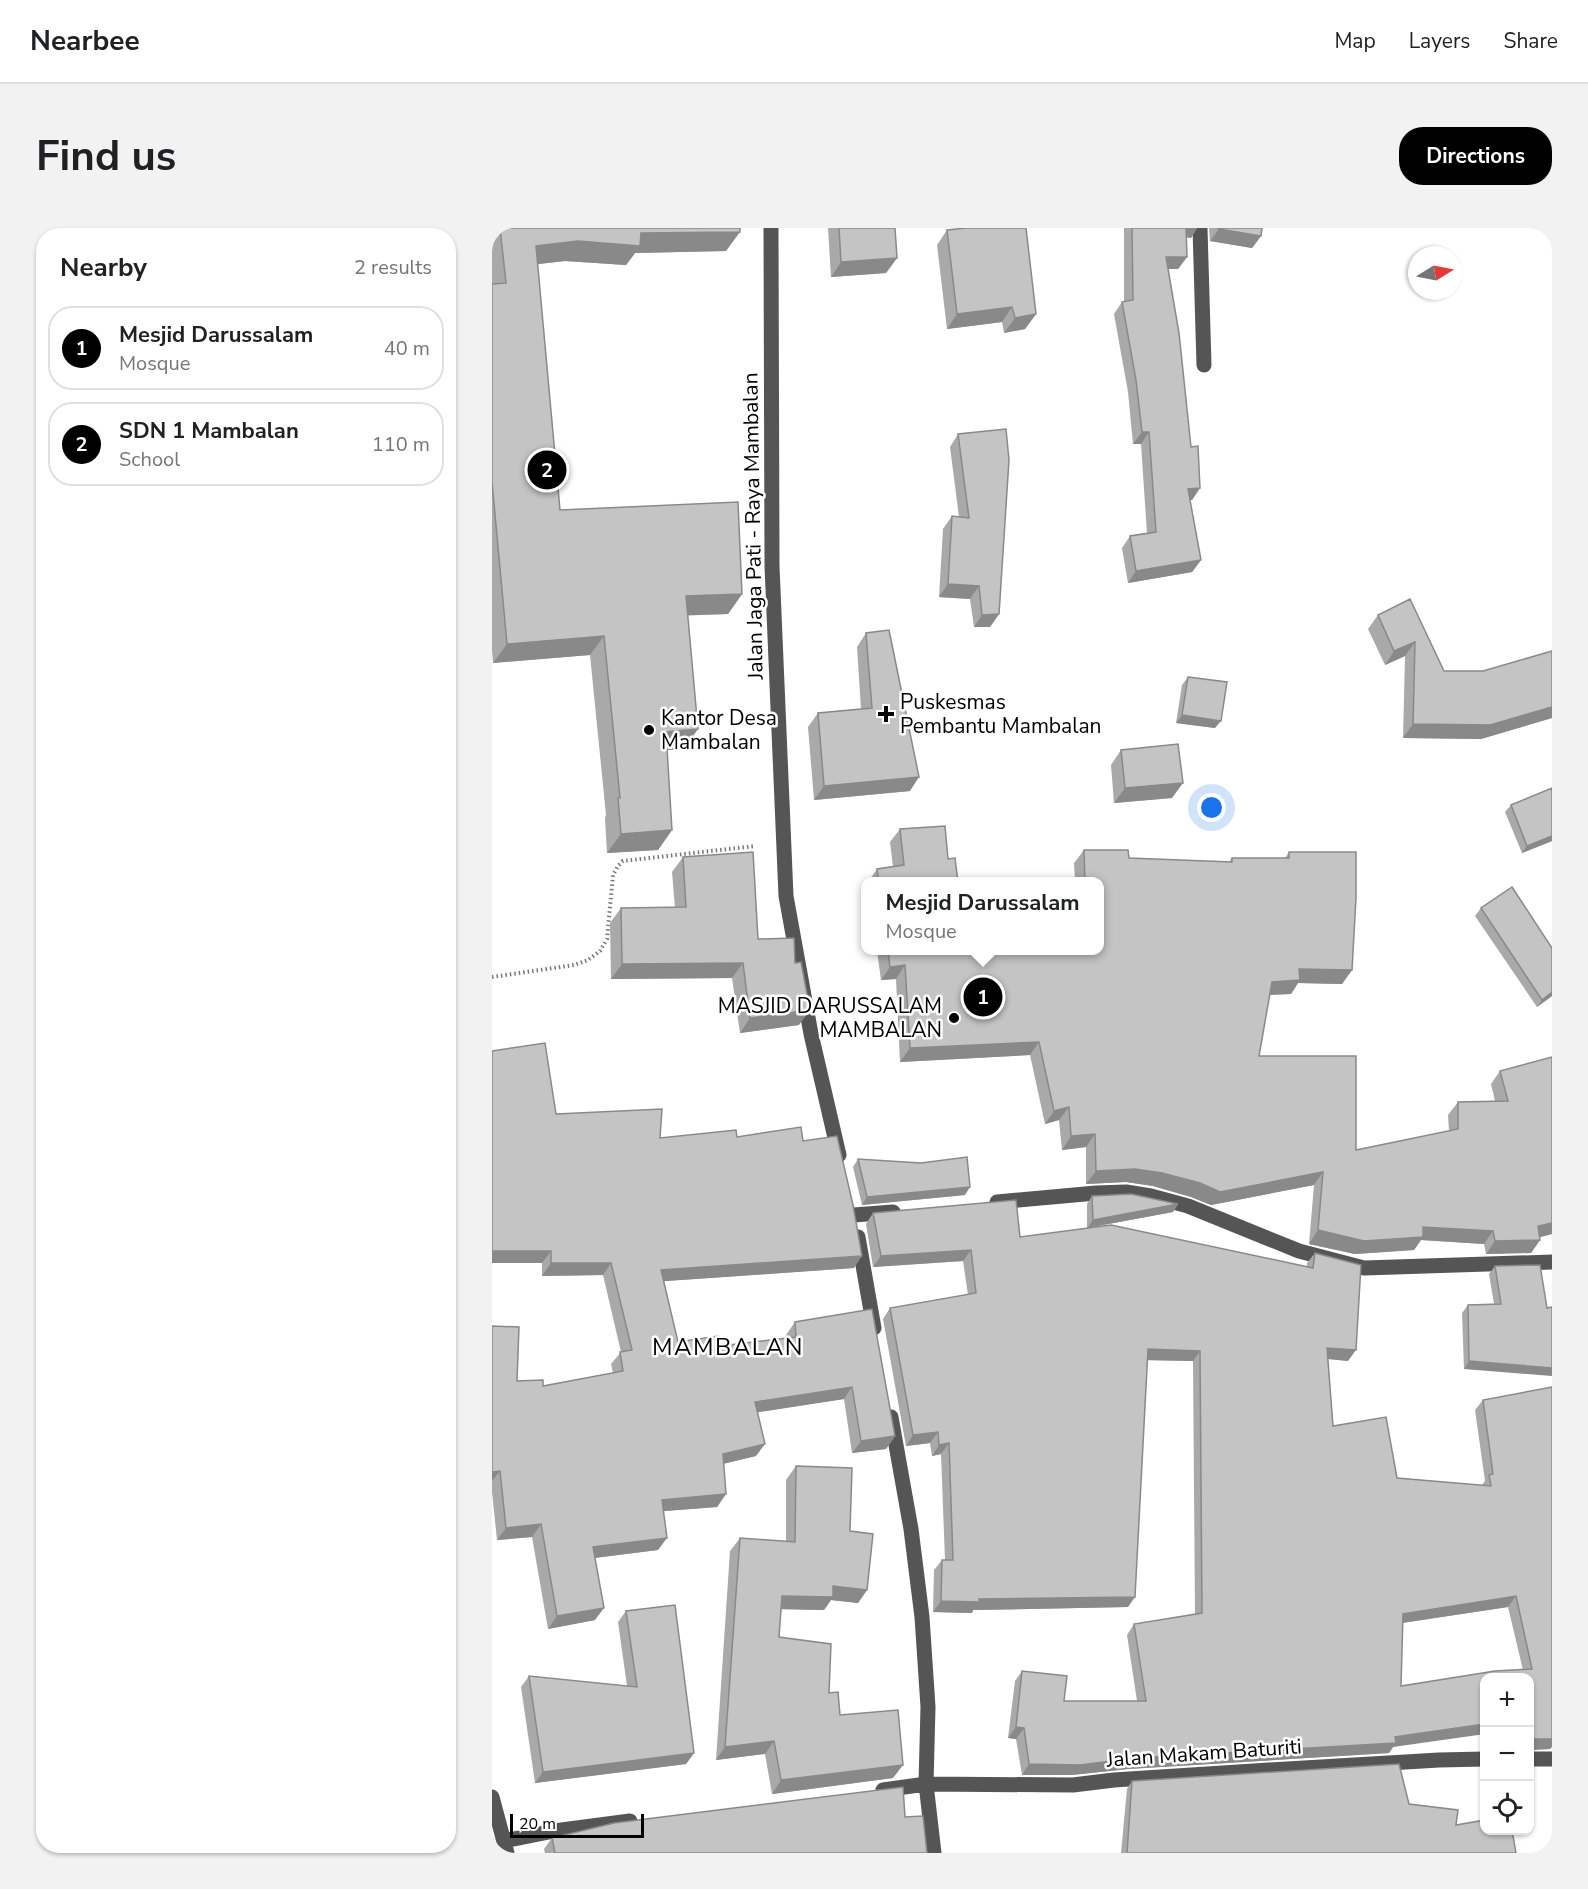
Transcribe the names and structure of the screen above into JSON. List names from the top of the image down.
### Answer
{
  "streets": {
    "street": ["Jalan Jaga Pati - Raya Mambalan", "Jalan Makam Baturiti"]
  },
  "districts": ["MAMBALAN"],
  "places": {
    "health": ["Puskesmas Pembantu Mambalan"],
    "other": ["Kantor Desa Mambalan", "MASJID DARUSSALAM MAMBALAN"]
  },
  "scale_bar": "20 m",
  "north": "right",
  "page": {
    "header": "Nearbee",
    "nav": ["Map", "Layers", "Share"],
    "buttons": "Directions",
    "title": "Find us",
    "heading": ["Nearby", "2 results"],
    "list": [
      {
        "mark": "1",
        "name": "Mesjid Darussalam",
        "note": "Mosque",
        "value": "40 m"
      },
      {
        "mark": "2",
        "name": "SDN 1 Mambalan",
        "note": "School",
        "value": "110 m"
      }
    ],
    "pins": ["2", "1"],
    "popup": ["Mesjid Darussalam", "Mosque"],
    "map_buttons": ["+", "−"],
    "scale": "20 m"
  }
}
